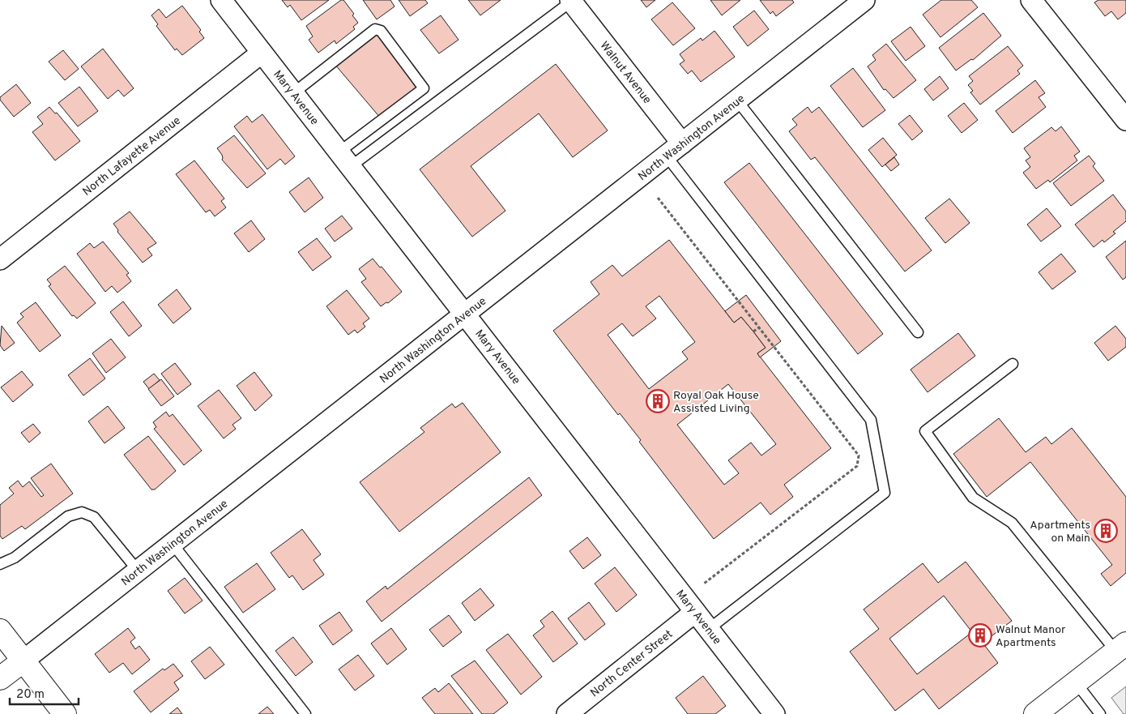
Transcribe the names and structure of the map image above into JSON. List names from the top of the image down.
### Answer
{
  "streets": {
    "main road": ["North Washington Avenue"],
    "street": [
      "Walnut Avenue",
      "Mary Avenue",
      "North Lafayette Avenue",
      "North Center Street"
    ]
  },
  "crossings": [
    ["Walnut Avenue", "North Washington Avenue"],
    ["Mary Avenue", "North Washington Avenue"],
    ["Mary Avenue", "North Lafayette Avenue"],
    ["Mary Avenue", "North Center Street"]
  ],
  "places": {
    "building": ["Royal Oak House Assisted Living", "Apartments on Main", "Walnut Manor Apartments"]
  },
  "scale_bar": "20 m"
}
